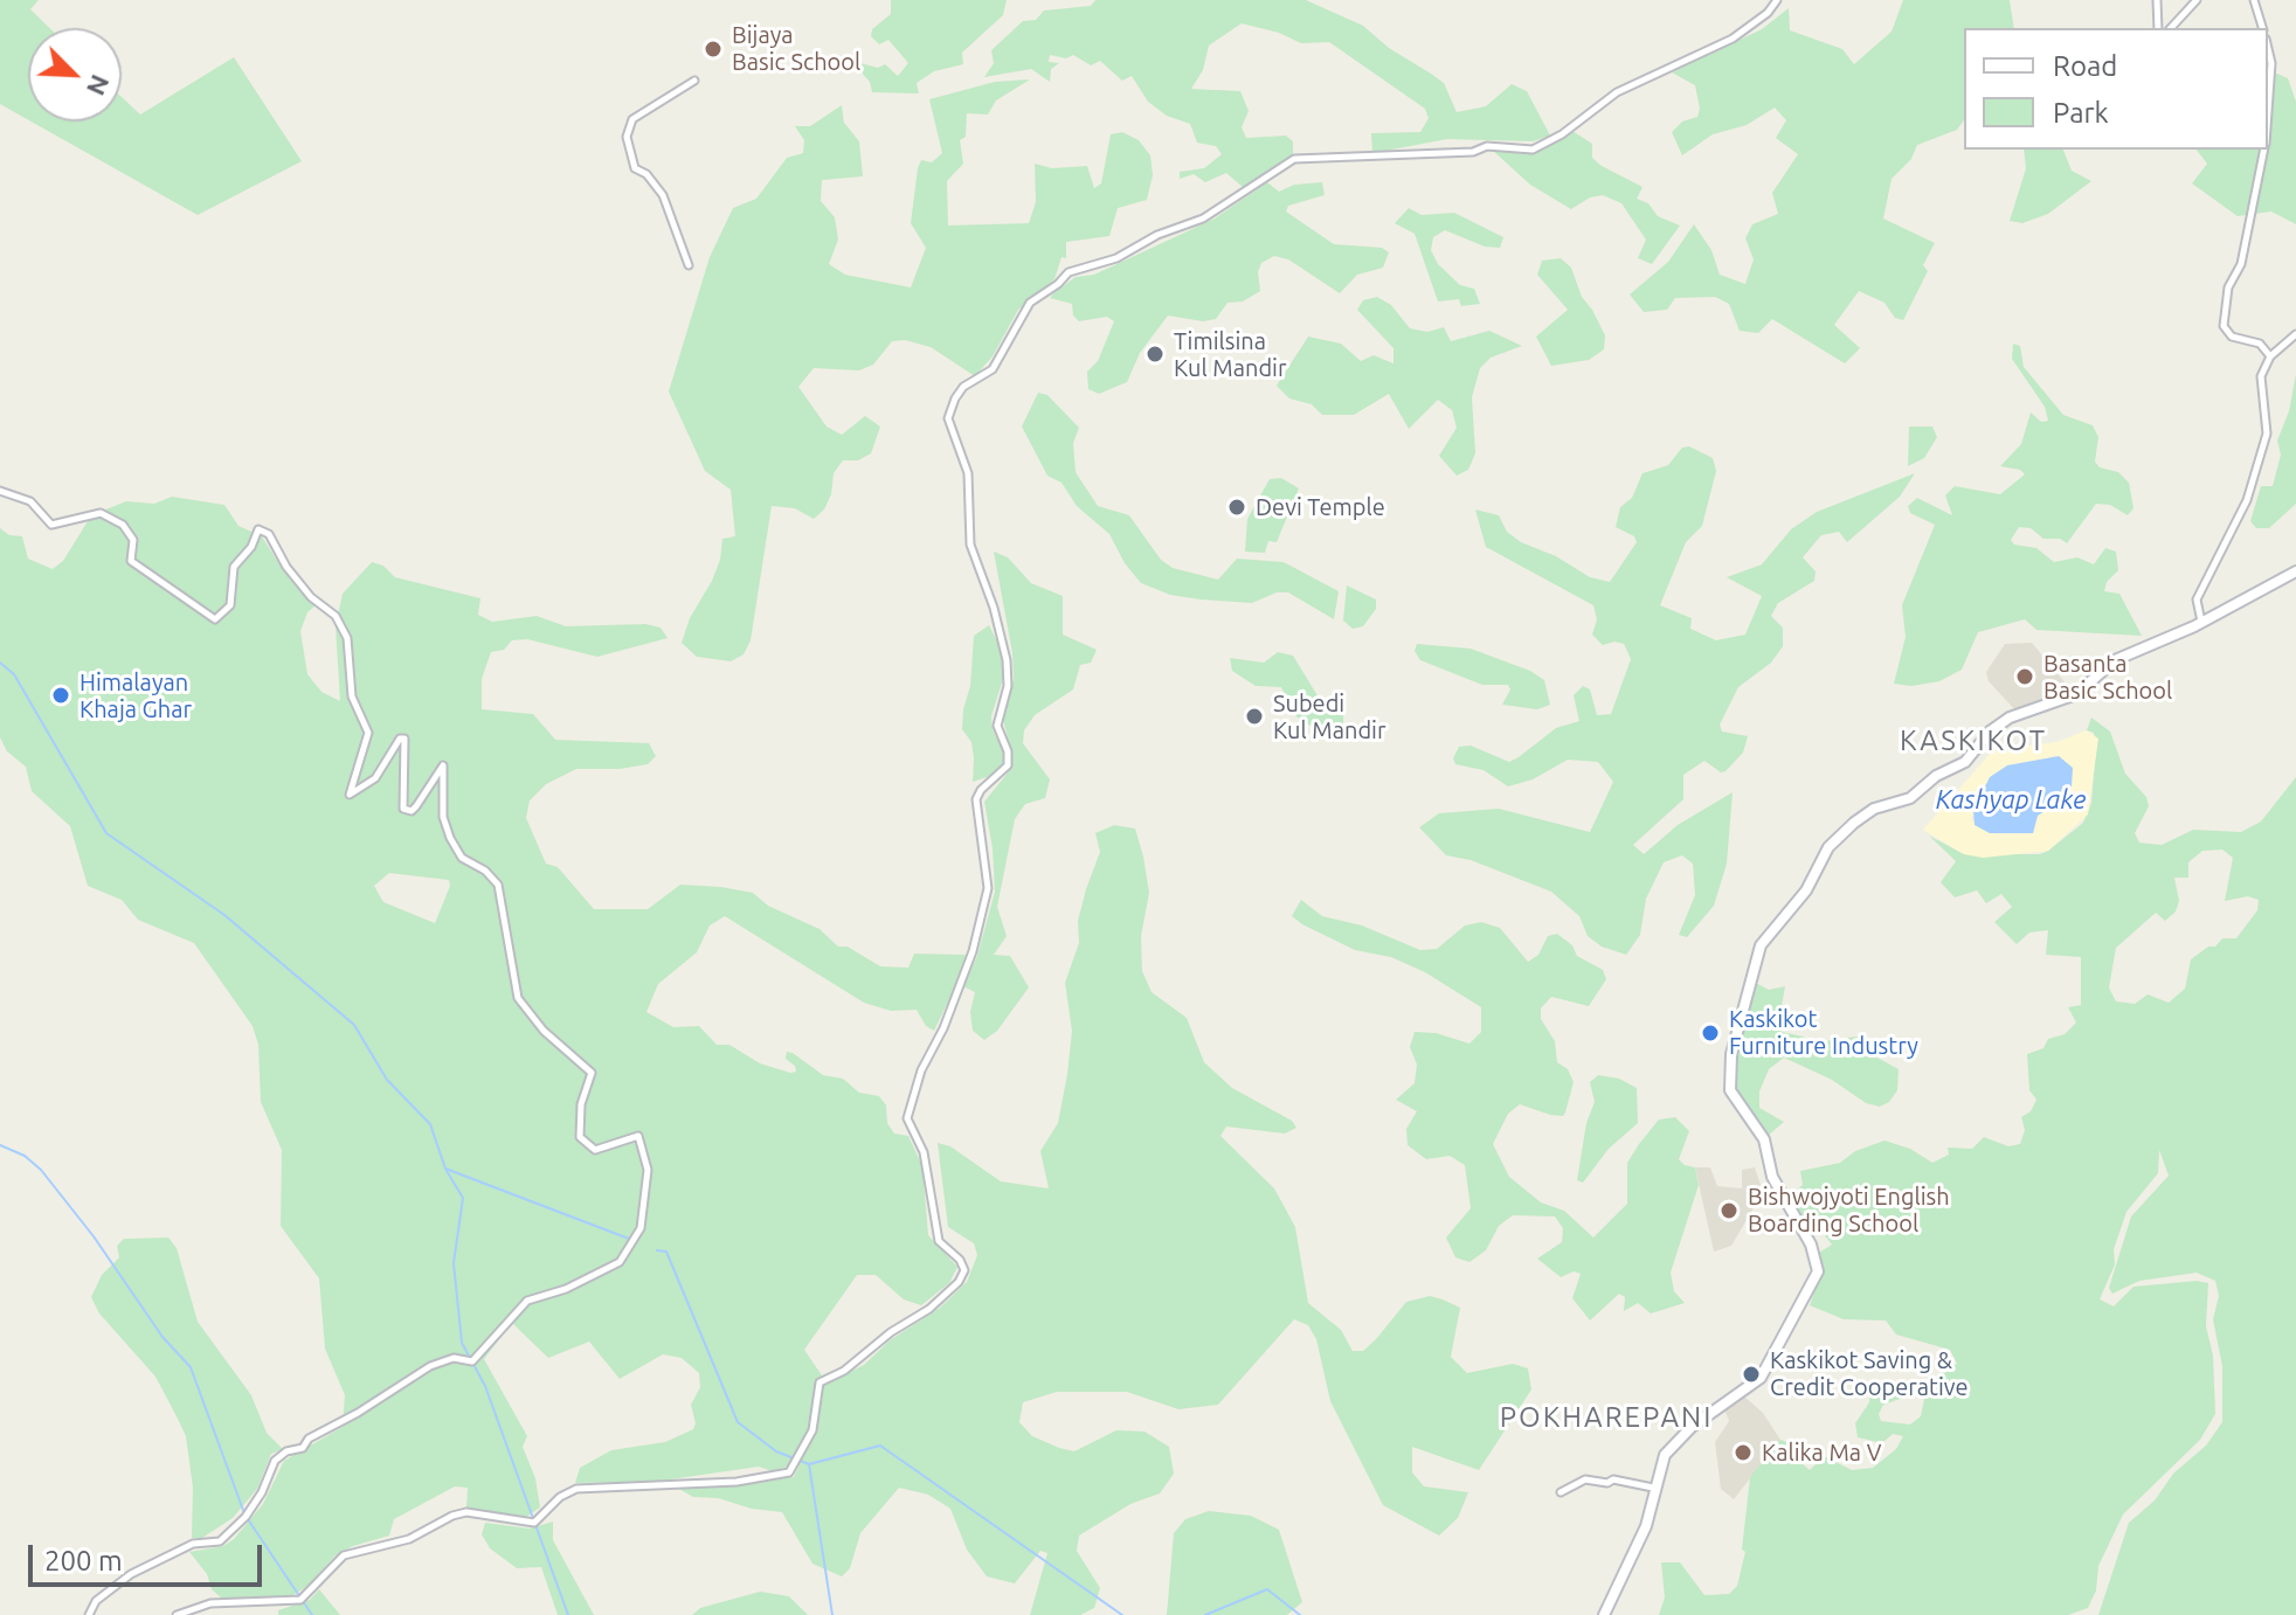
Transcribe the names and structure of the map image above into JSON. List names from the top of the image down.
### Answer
{
  "districts": ["KASKIKOT", "POKHAREPANI"],
  "water": ["Kashyap Lake"],
  "places": [
    "Bijaya Basic School",
    "Timilsina Kul Mandir",
    "Devi Temple",
    "Basanta Basic School",
    "Himalayan Khaja Ghar",
    "Subedi Kul Mandir",
    "Kaskikot Furniture Industry",
    "Bishwojyoti English Boarding School",
    "Kaskikot Saving & Credit Cooperative",
    "Kalika Ma V"
  ],
  "legend": ["Road", "Park"],
  "scale_bar": "200 m",
  "north": "bottom right"
}
